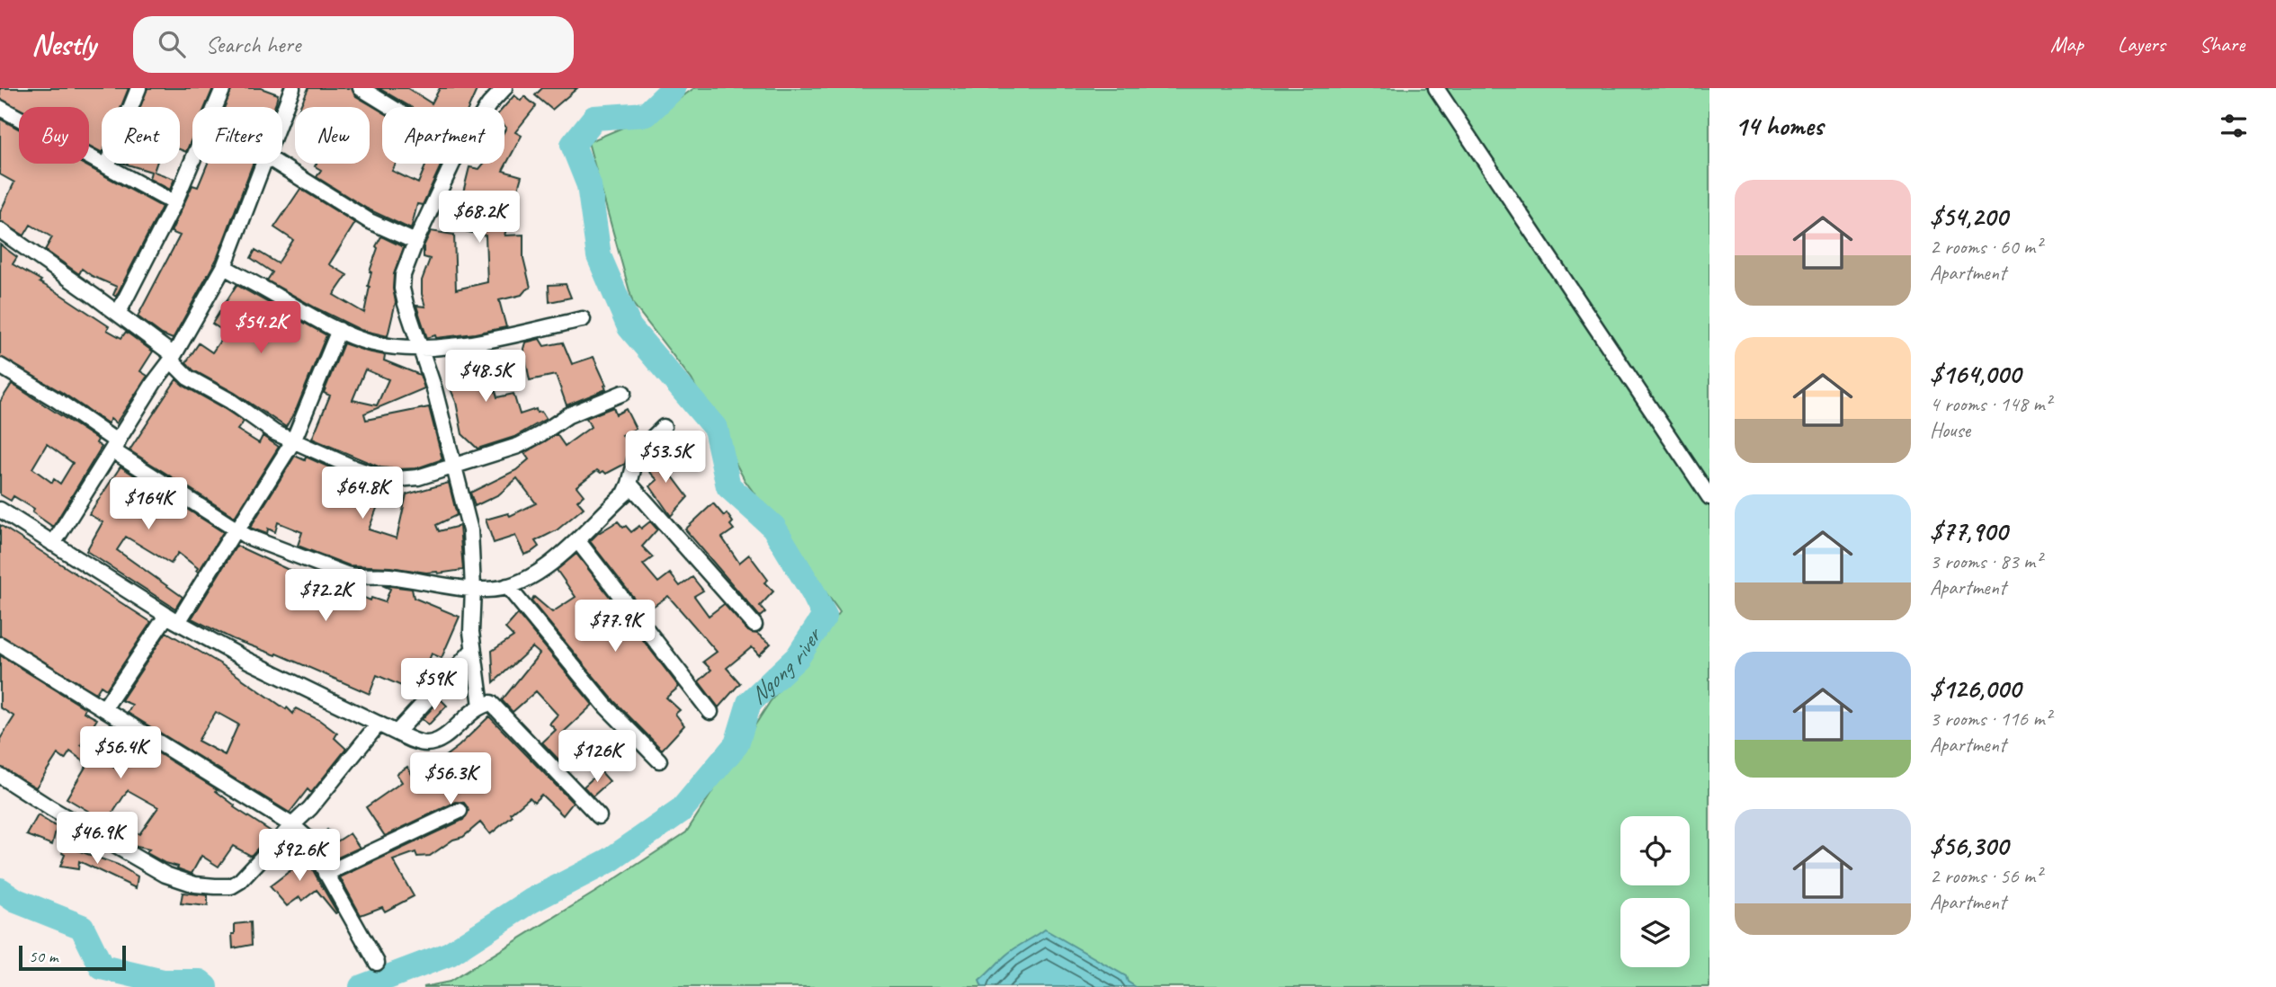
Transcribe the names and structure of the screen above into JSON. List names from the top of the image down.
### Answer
{
  "water": ["Ngong river"],
  "scale_bar": "50 m",
  "page": {
    "header": "Nestly",
    "search": "Search here",
    "nav": ["Map", "Layers", "Share"],
    "heading": "14 homes",
    "chip": [
      "Buy",
      "Rent",
      "Filters",
      "New",
      "Apartment"
    ],
    "list": [
      {
        "name": "$54,200",
        "note": "2 rooms · 60 m² · Apartment"
      },
      {
        "name": "$164,000",
        "note": "4 rooms · 148 m² · House"
      },
      {
        "name": "$77,900",
        "note": "3 rooms · 83 m² · Apartment"
      },
      {
        "name": "$126,000",
        "note": "3 rooms · 116 m² · Apartment"
      },
      {
        "name": "$56,300",
        "note": "2 rooms · 56 m² · Apartment"
      }
    ],
    "price": [
      "$68.2K",
      "$54.2K",
      "$48.5K",
      "$53.5K",
      "$64.8K",
      "$164K",
      "$72.2K",
      "$77.9K",
      "$59K",
      "$56.4K",
      "$126K",
      "$56.3K",
      "$46.9K",
      "$92.6K"
    ],
    "scale": "50 m"
  }
}
